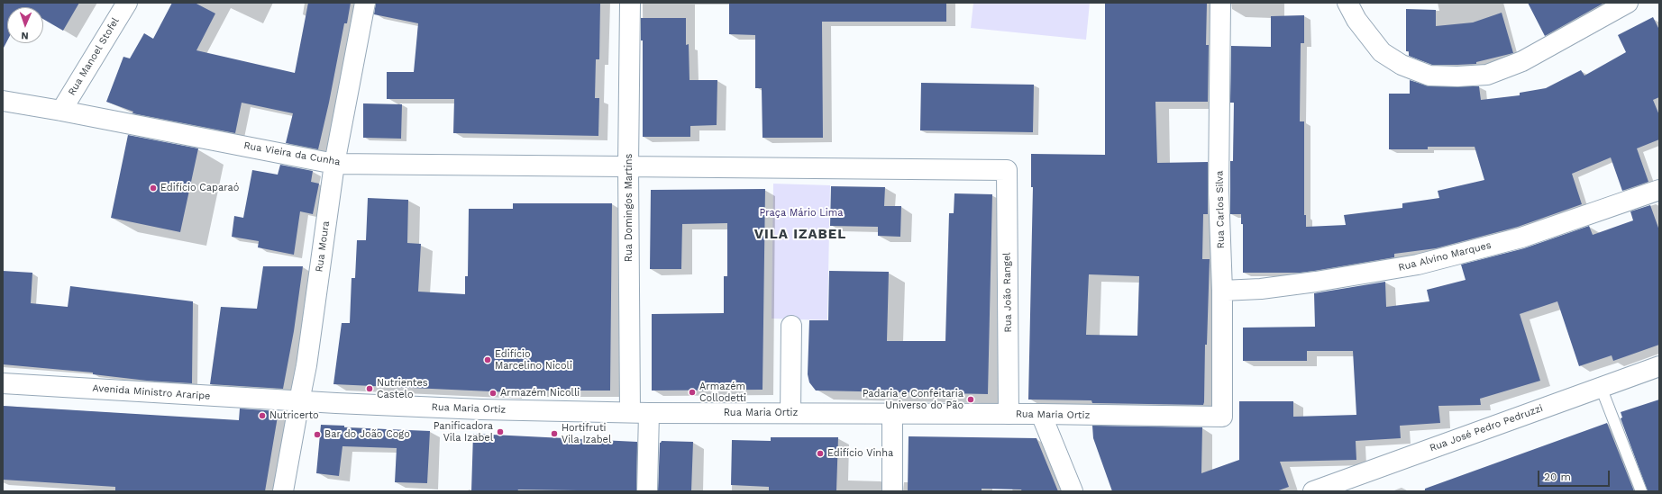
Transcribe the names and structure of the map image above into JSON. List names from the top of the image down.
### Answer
{
  "streets": {
    "street": [
      "Rua Manoel Stofel",
      "Rua Vieira da Cunha",
      "Rua Domingos Martins",
      "Rua Carlos Silva",
      "Rua Moura",
      "Rua Alvino Marques",
      "Rua João Rangel",
      "Avenida Ministro Araripe",
      "Rua Maria Ortiz",
      "Rua José Pedro Pedruzzi"
    ]
  },
  "crossings": [
    ["Rua Manoel Stofel", "Rua Vieira da Cunha"],
    ["Rua Vieira da Cunha", "Rua Domingos Martins"],
    ["Rua Vieira da Cunha", "Rua Moura"],
    ["Rua Vieira da Cunha", "Rua João Rangel"],
    ["Rua Domingos Martins", "Rua João Rangel"],
    ["Rua Domingos Martins", "Rua Maria Ortiz"],
    ["Rua Carlos Silva", "Rua Alvino Marques"],
    ["Rua Carlos Silva", "Rua Maria Ortiz"],
    ["Rua Moura", "Avenida Ministro Araripe"],
    ["Rua Moura", "Rua Maria Ortiz"],
    ["Rua João Rangel", "Rua Maria Ortiz"],
    ["Avenida Ministro Araripe", "Rua Maria Ortiz"]
  ],
  "districts": ["VILA IZABEL"],
  "parks": ["Praça Mário Lima"],
  "places": [
    "Edifício Caparaó",
    "Edifício Marcelino Nicoli",
    "Nutrientes Castelo",
    "Armazém Collodetti",
    "Armazém Nicolli",
    "Padaria e Confeitaria Universo do Pão",
    "Nutricerto",
    "Panificadora Vila Izabel",
    "Hortifruti Vila Izabel",
    "Bar do João Cogo",
    "Edifício Vinha"
  ],
  "scale_bar": "20 m",
  "north": "bottom"
}
